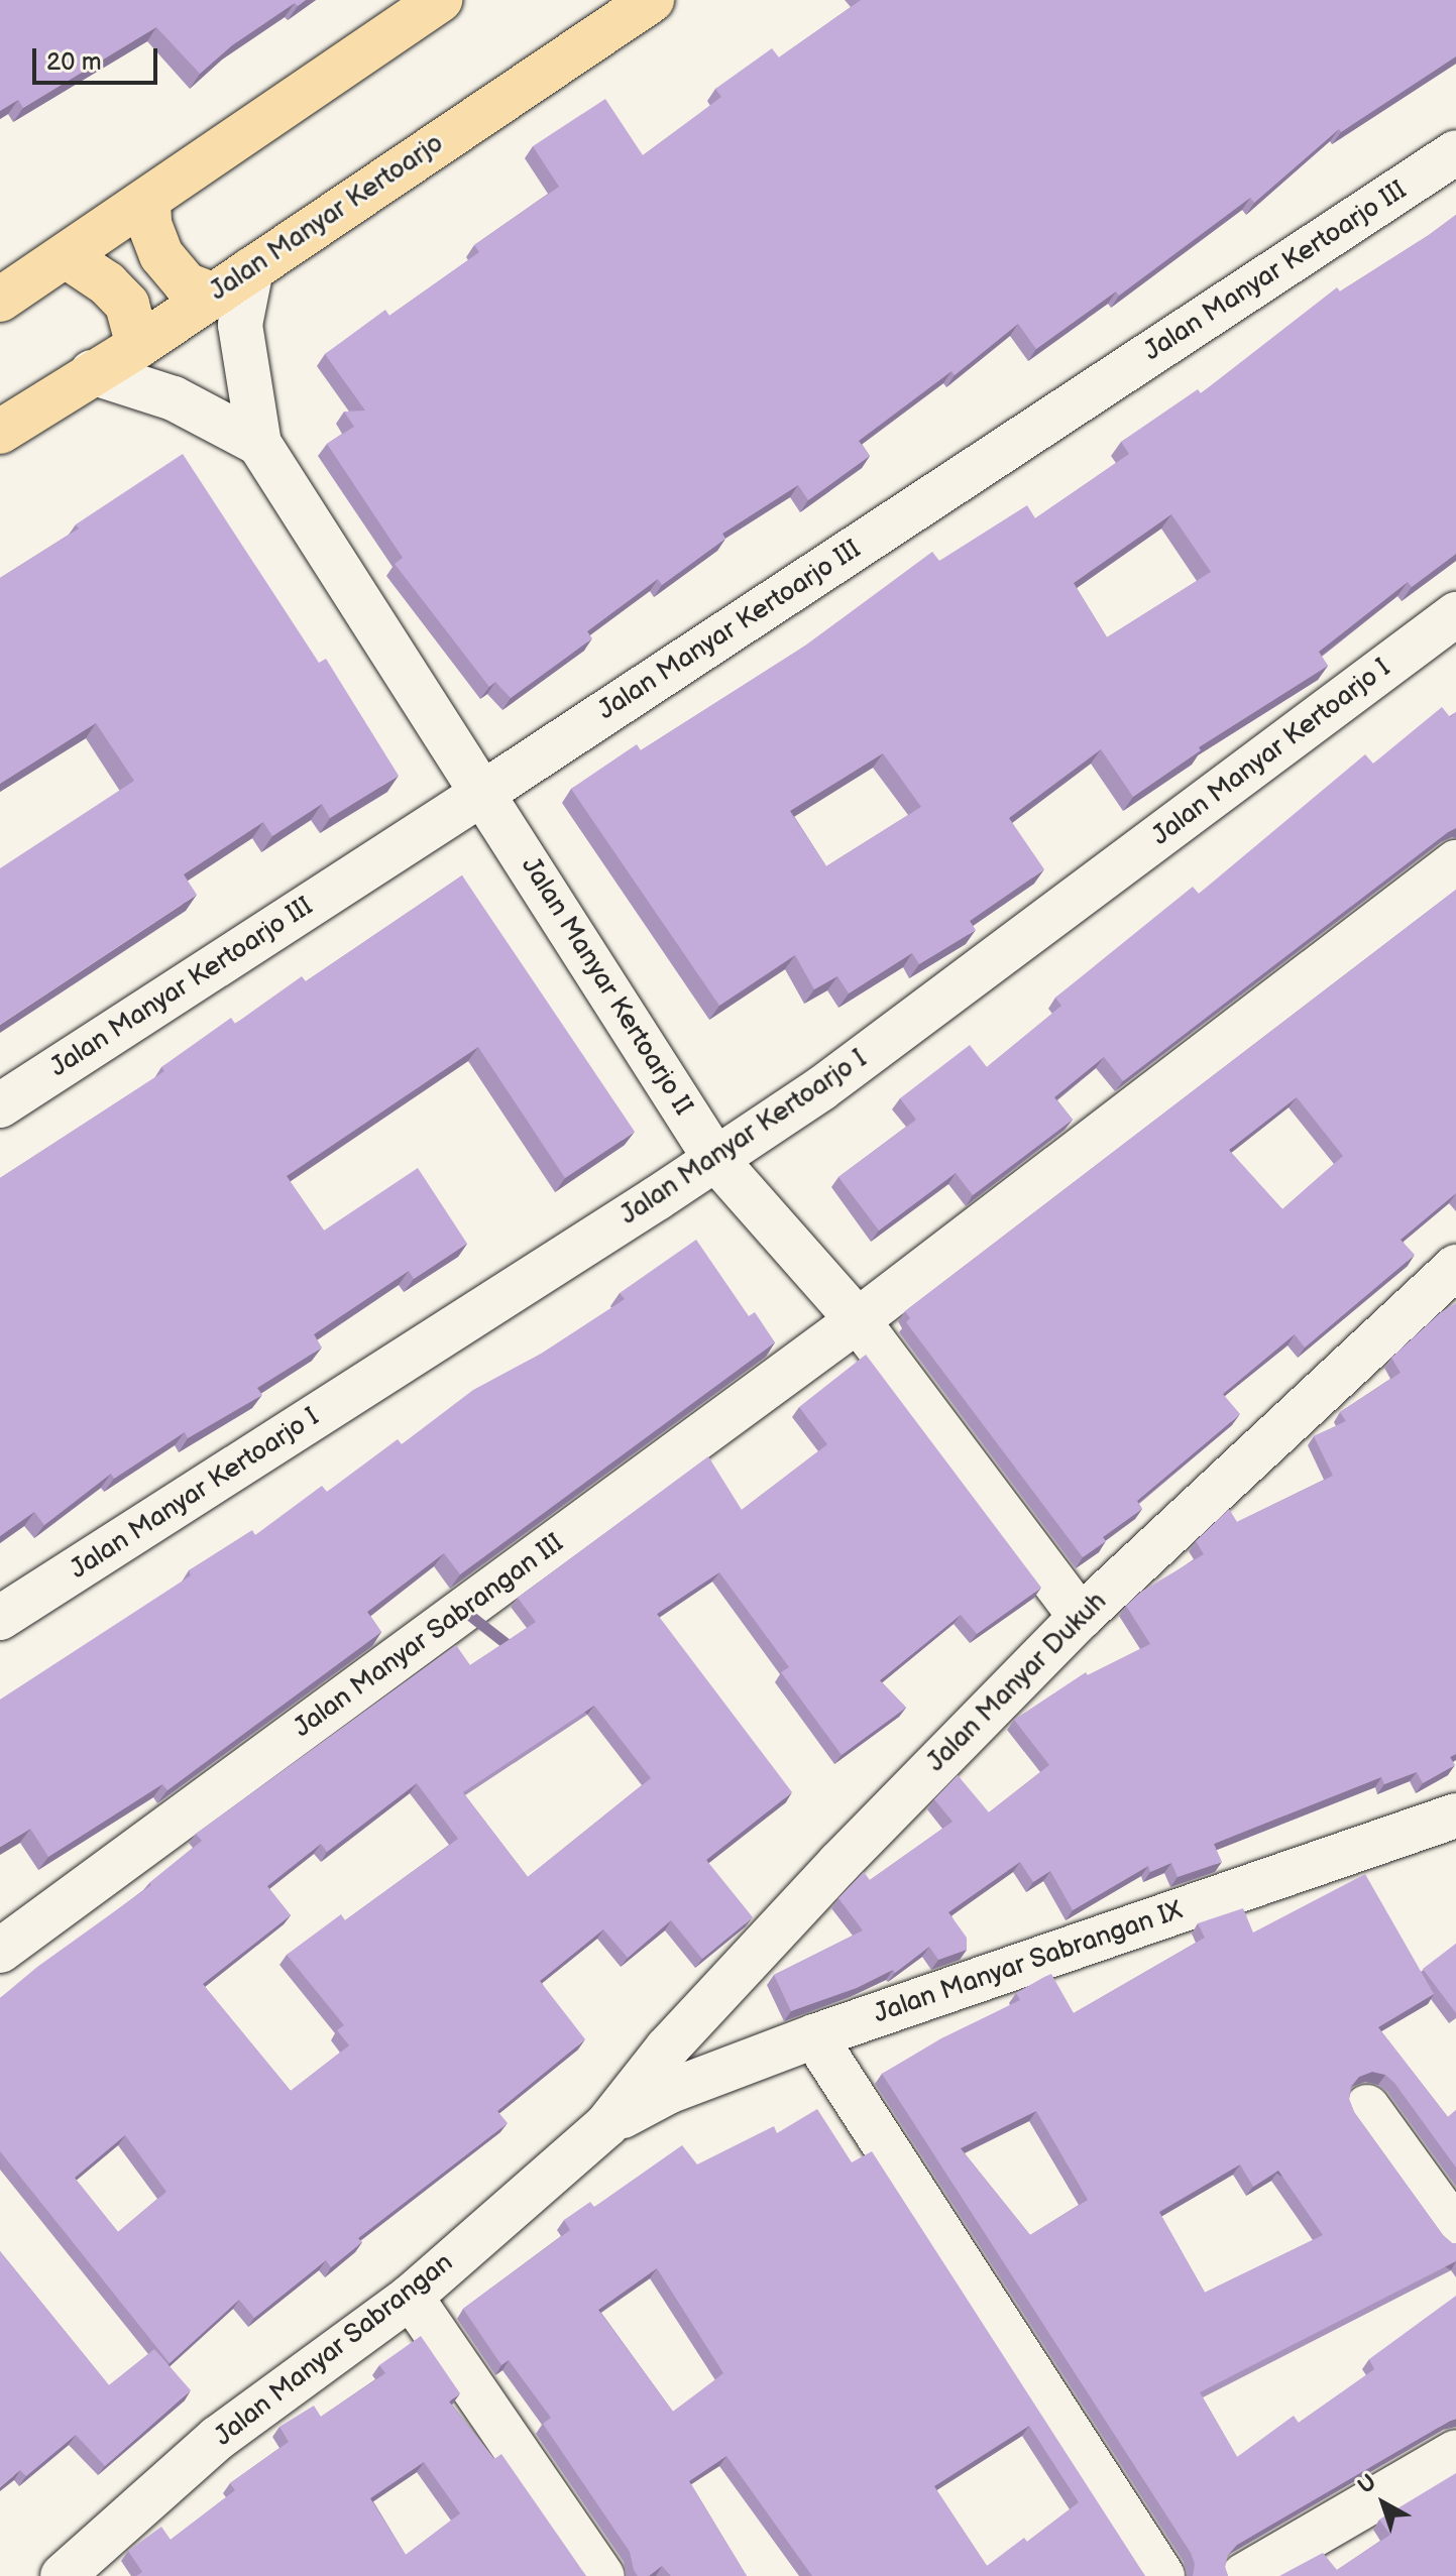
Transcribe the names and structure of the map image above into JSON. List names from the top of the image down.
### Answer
{
  "streets": {
    "main road": ["Jalan Manyar Kertoarjo"],
    "street": [
      "Jalan Manyar Kertoarjo III",
      "Jalan Manyar Kertoarjo I",
      "Jalan Manyar Kertoarjo II",
      "Jalan Manyar Sabrangan III",
      "Jalan Manyar Dukuh",
      "Jalan Manyar Sabrangan IX",
      "Jalan Manyar Sabrangan"
    ]
  },
  "crossings": [
    ["Jalan Manyar Kertoarjo", "Jalan Manyar Kertoarjo II"],
    ["Jalan Manyar Kertoarjo III", "Jalan Manyar Kertoarjo II"],
    ["Jalan Manyar Kertoarjo I", "Jalan Manyar Kertoarjo II"],
    ["Jalan Manyar Kertoarjo II", "Jalan Manyar Sabrangan III"],
    ["Jalan Manyar Kertoarjo II", "Jalan Manyar Dukuh"],
    ["Jalan Manyar Dukuh", "Jalan Manyar Sabrangan IX"],
    ["Jalan Manyar Dukuh", "Jalan Manyar Sabrangan"],
    ["Jalan Manyar Sabrangan IX", "Jalan Manyar Sabrangan"]
  ],
  "scale_bar": "20 m",
  "north": "top left"
}
